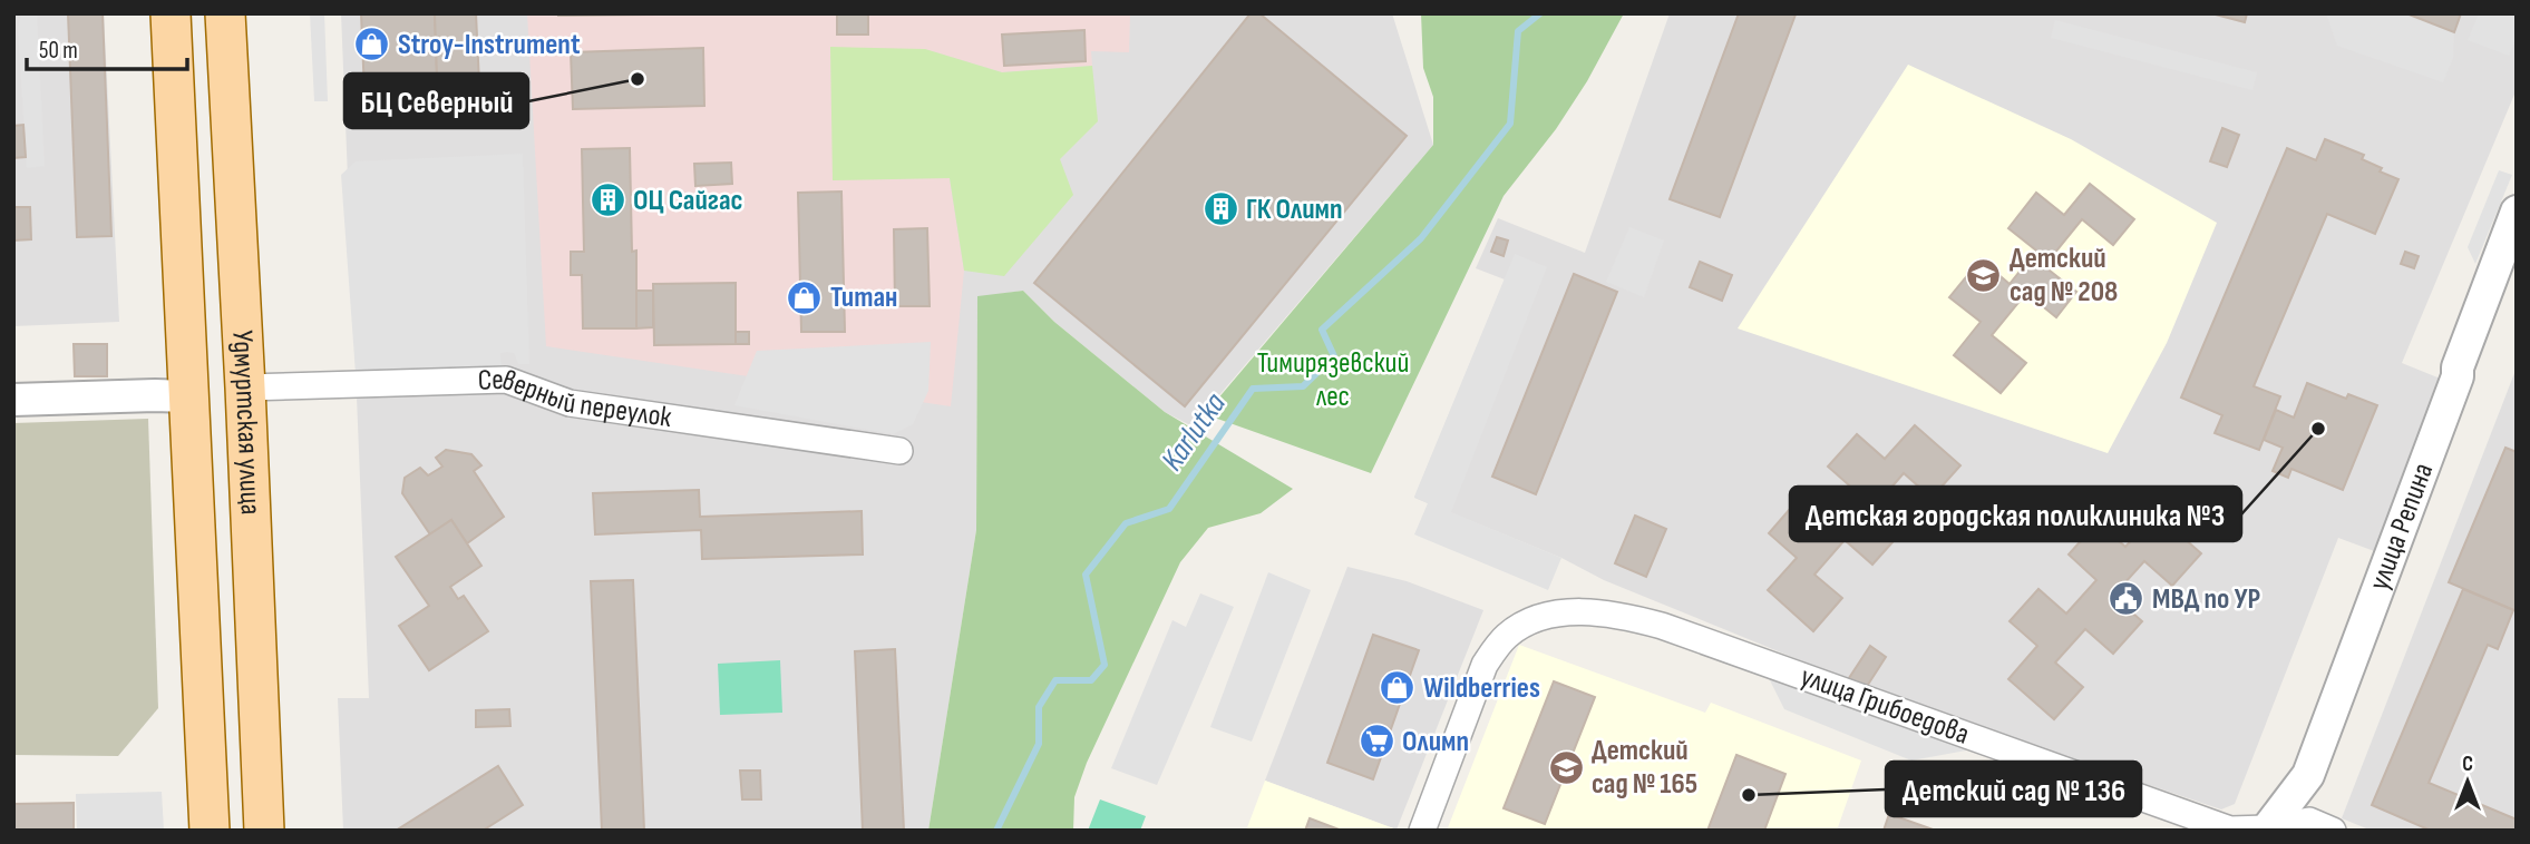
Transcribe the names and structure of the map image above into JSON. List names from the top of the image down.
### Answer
{
  "streets": {
    "main road": ["Удмуртская улица"],
    "street": ["Северный переулок", "улица Репина", "улица Грибоедова"]
  },
  "crossings": [
    ["Северный переулок", "Удмуртская улица"],
    ["улица Репина", "улица Грибоедова"]
  ],
  "water": ["Karlutka"],
  "parks": ["Тимирязевский лес"],
  "places": {
    "shop": ["Stroy-Instrument", "Титан", "Wildberries"],
    "other": ["БЦ Северный", "Детская городская поликлиника №3", "Детский сад № 136"],
    "building": ["ОЦ Сайгас", "ГК Олимп"],
    "school or university": ["Детский сад № 208", "Детский сад № 165"],
    "public building": ["МВД по УР"],
    "supermarket": ["Олимп"]
  },
  "scale_bar": "50 m",
  "north": "top"
}
